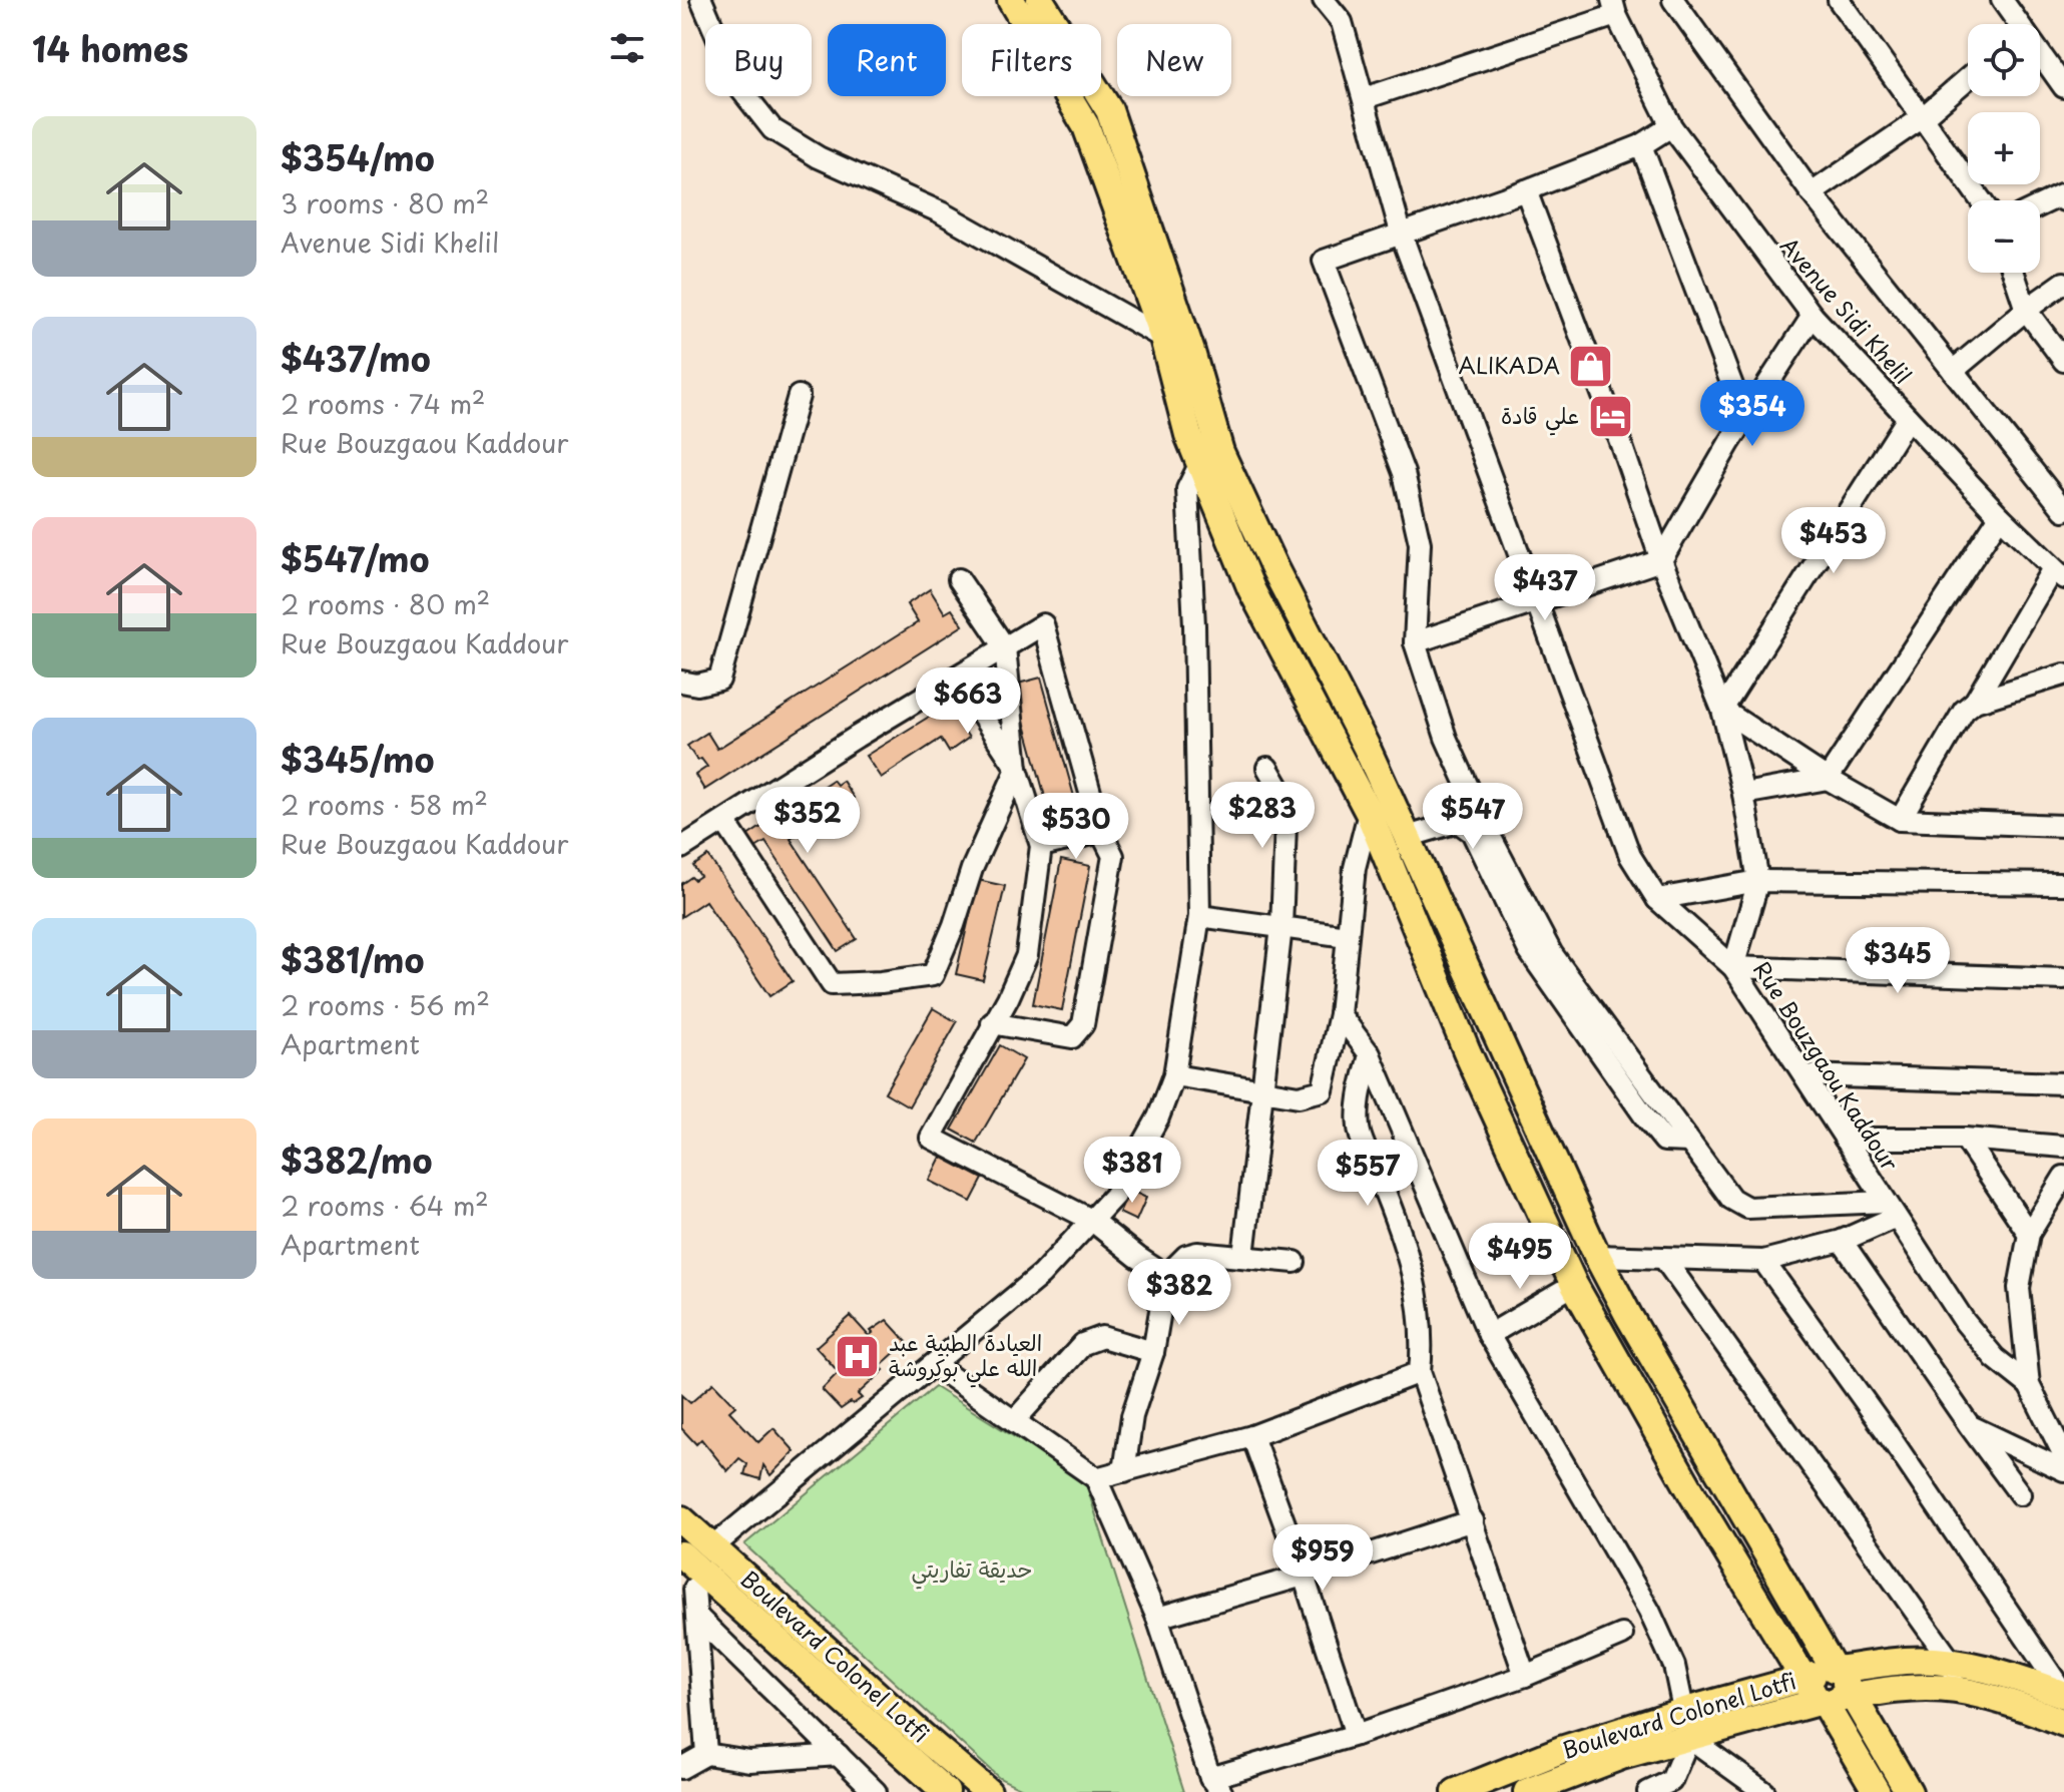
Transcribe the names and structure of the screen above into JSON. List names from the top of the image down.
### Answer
{
  "streets": {
    "main road": ["Boulevard Colonel Lotfi"],
    "street": ["Avenue Sidi Khelil", "Rue Bouzgaou Kaddour"]
  },
  "parks": ["حديقة تفاريتي"],
  "places": {
    "shop": ["ALIKADA"],
    "hotel": ["علي قادة"],
    "hospital": ["العيادة الطبية عبد الله علي بوكروشة"]
  },
  "page": {
    "heading": "14 homes",
    "map_buttons": ["+", "−"],
    "chip": [
      "Buy",
      "Rent",
      "Filters",
      "New"
    ],
    "list": [
      {
        "name": "$354/mo",
        "note": "3 rooms · 80 m² · Avenue Sidi Khelil"
      },
      {
        "name": "$437/mo",
        "note": "2 rooms · 74 m² · Rue Bouzgaou Kaddour"
      },
      {
        "name": "$547/mo",
        "note": "2 rooms · 80 m² · Rue Bouzgaou Kaddour"
      },
      {
        "name": "$345/mo",
        "note": "2 rooms · 58 m² · Rue Bouzgaou Kaddour"
      },
      {
        "name": "$381/mo",
        "note": "2 rooms · 56 m² · Apartment"
      },
      {
        "name": "$382/mo",
        "note": "2 rooms · 64 m² · Apartment"
      }
    ],
    "price": [
      "$354",
      "$453",
      "$437",
      "$663",
      "$283",
      "$547",
      "$352",
      "$530",
      "$345",
      "$381",
      "$557",
      "$495",
      "$382",
      "$959"
    ]
  }
}
